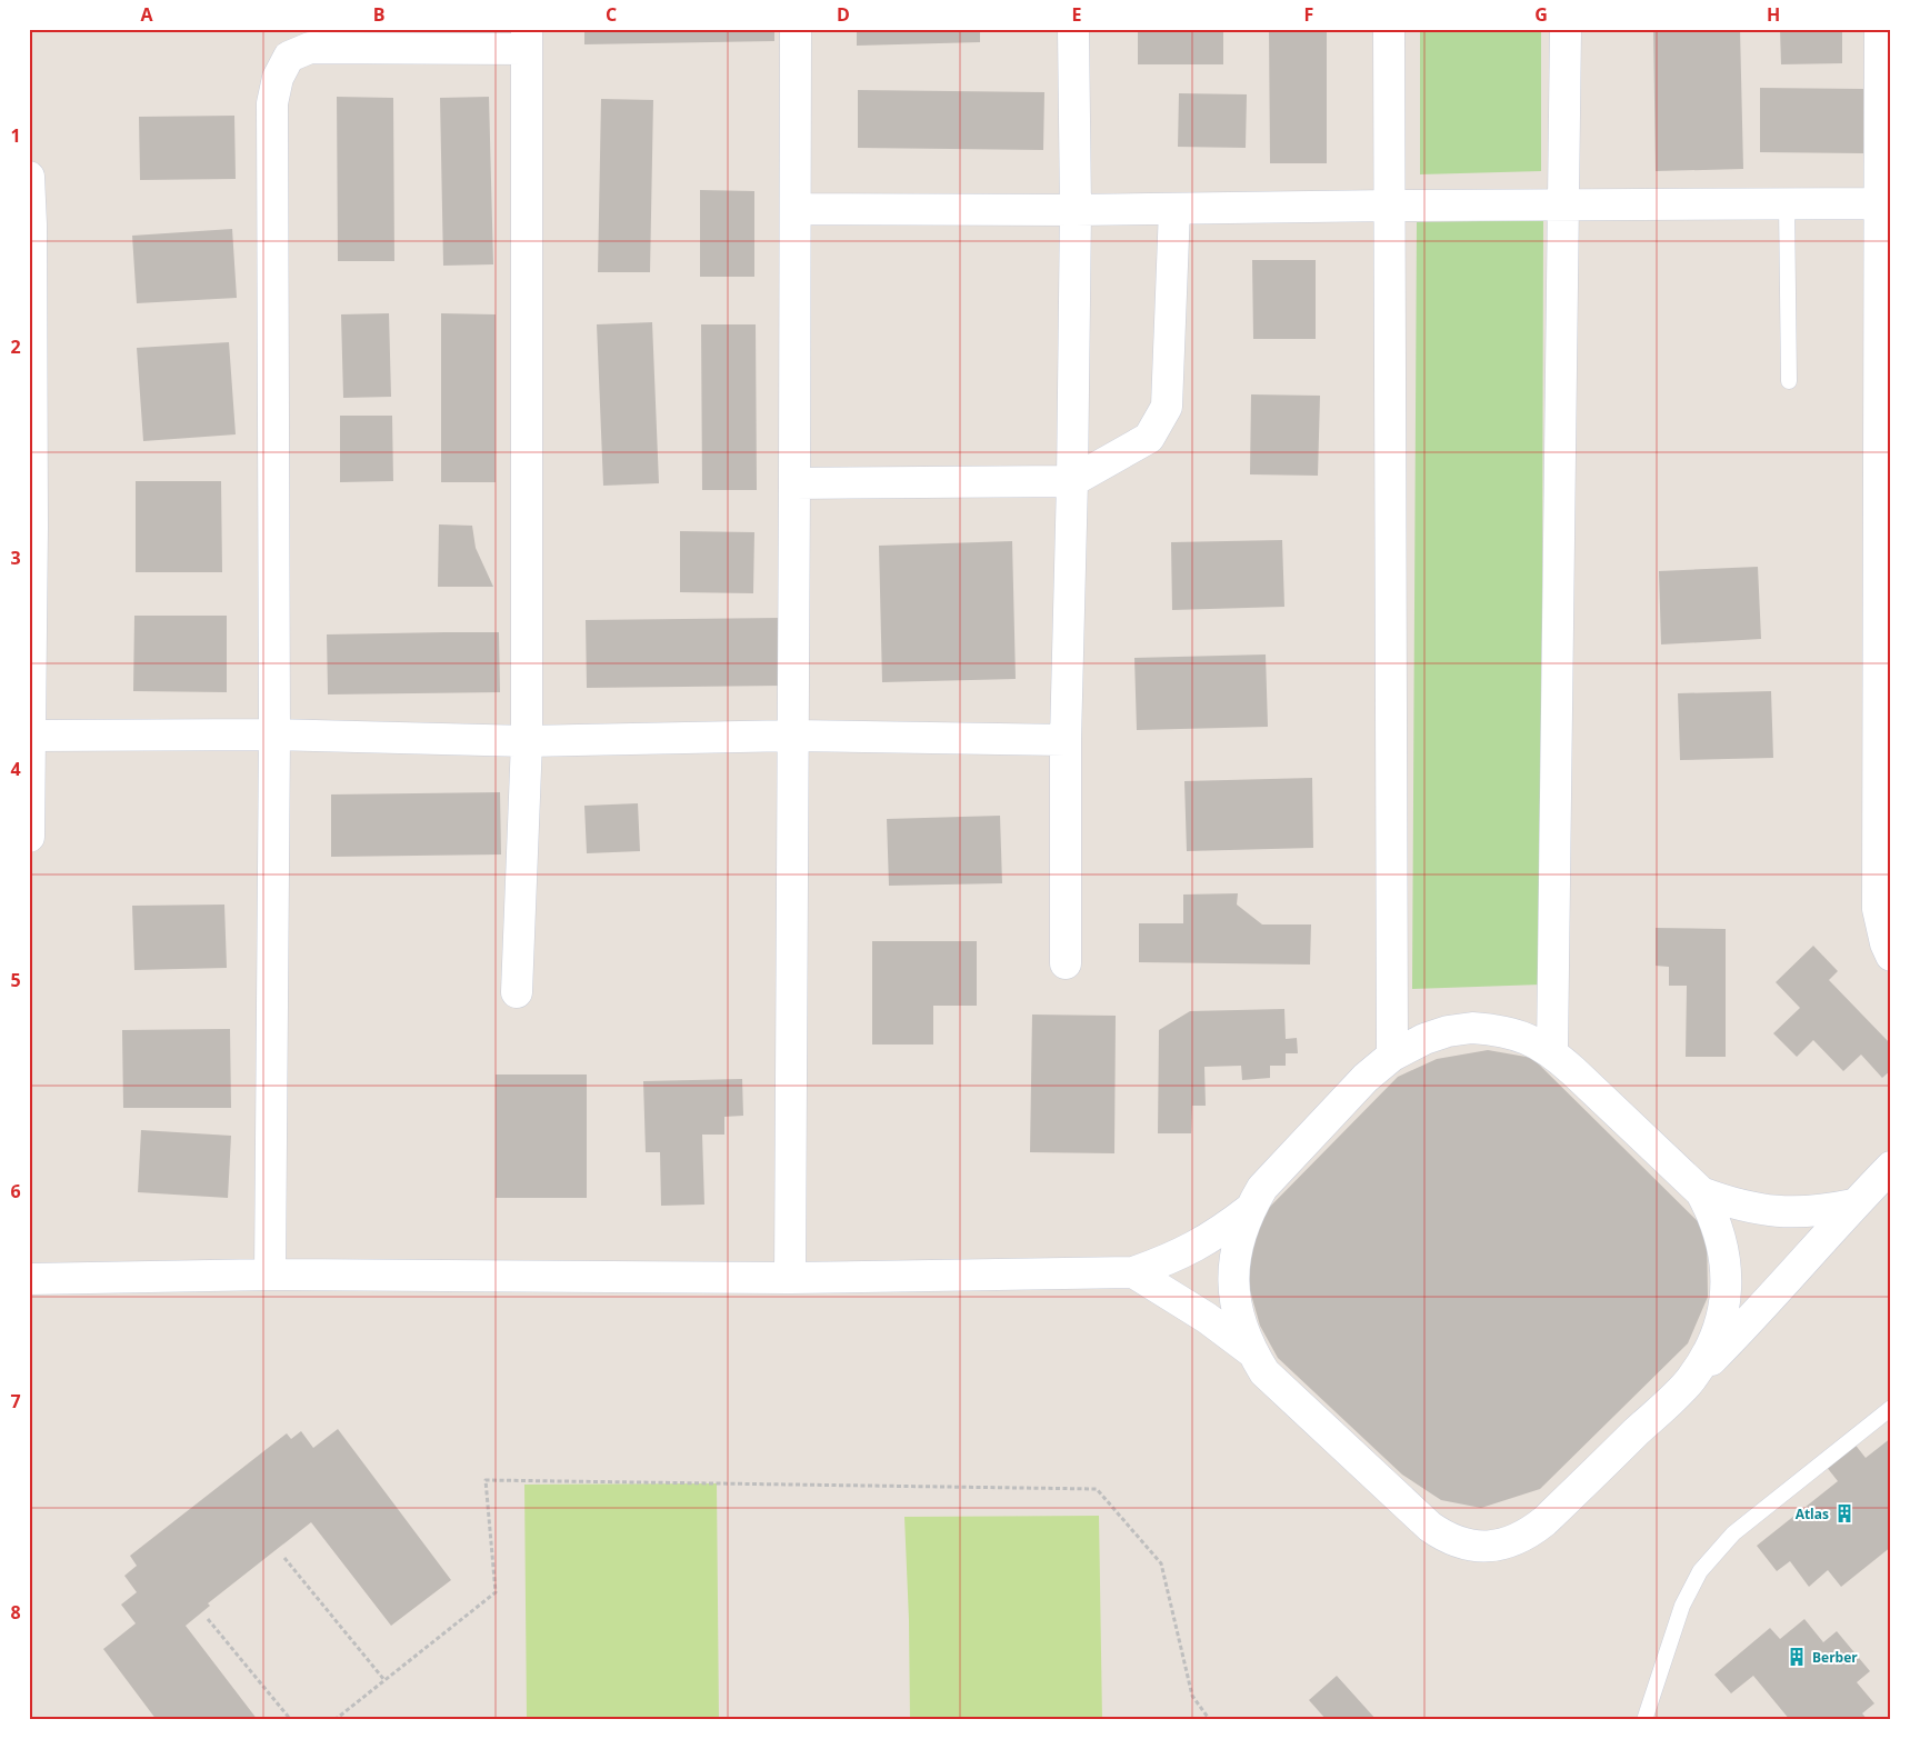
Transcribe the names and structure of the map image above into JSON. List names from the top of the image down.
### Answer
{
  "places": {
    "building": ["Atlas", "Berber"]
  },
  "grid": {
    "columns": [
      "A",
      "B",
      "C",
      "D",
      "E",
      "F",
      "G",
      "H"
    ],
    "rows": [
      "1",
      "2",
      "3",
      "4",
      "5",
      "6",
      "7",
      "8"
    ]
  }
}
